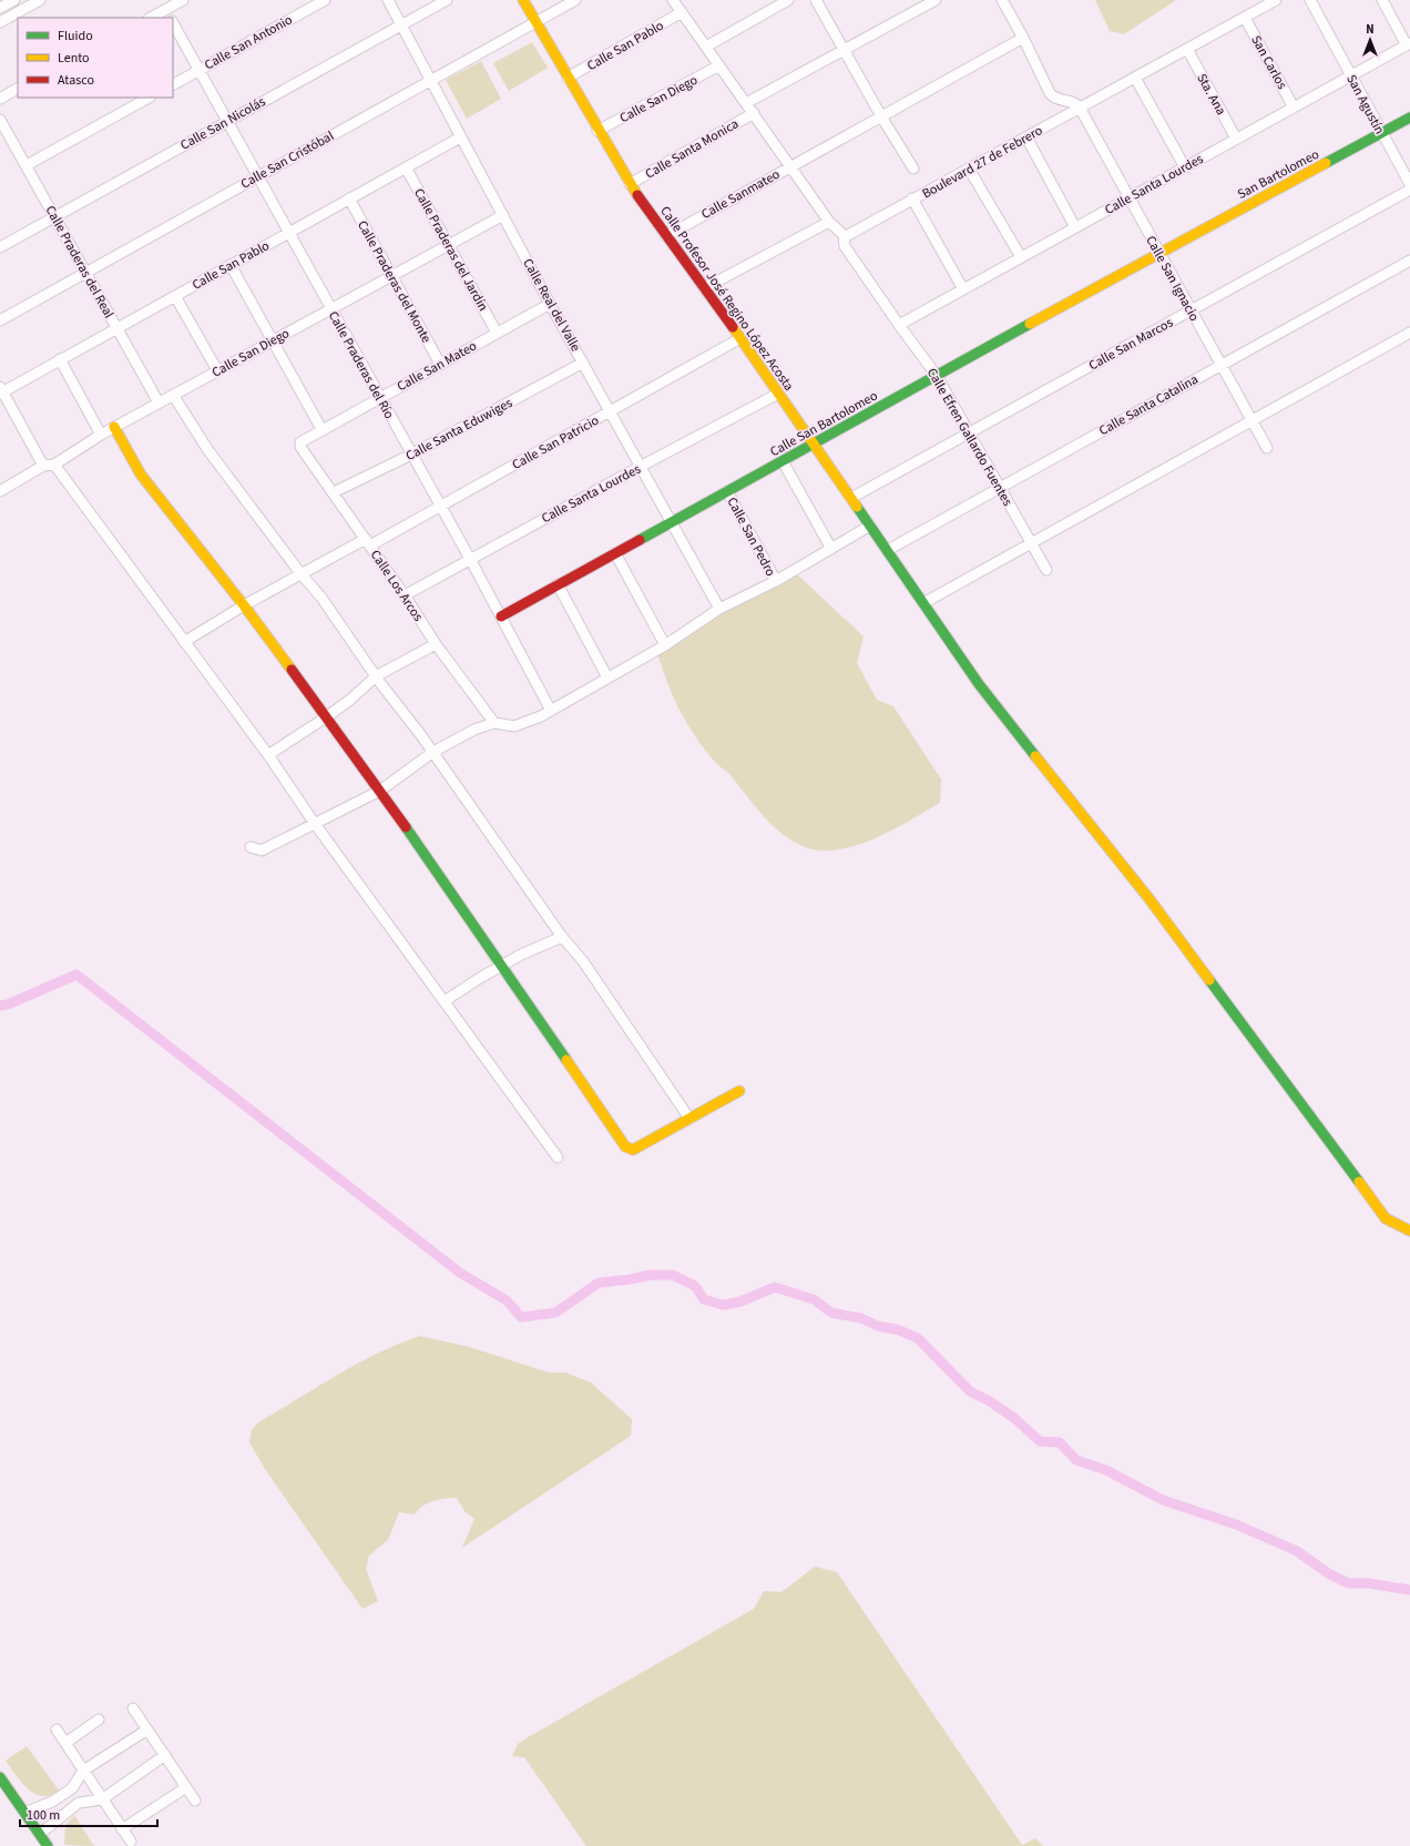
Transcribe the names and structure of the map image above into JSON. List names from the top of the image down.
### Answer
{
  "streets": {
    "street": [
      "Calle San Antonio",
      "Calle San Pablo",
      "San Carlos",
      "Sta. Ana",
      "Calle San Diego",
      "San Agustín",
      "Calle San Nicolás",
      "Calle Santa Monica",
      "Calle San Cristóbal",
      "Boulevard 27 de Febrero",
      "San Bartolomeo",
      "Calle Santa Lourdes",
      "Calle Sanmateo",
      "Calle Praderas del Jardín",
      "Calle Praderas del Real",
      "Calle San Ignacio",
      "Calle Praderas del Monte",
      "Calle Profesor José Regino López Acosta",
      "Calle Real del Valle",
      "Calle San Marcos",
      "Calle Praderas del Río",
      "Calle San Mateo",
      "Calle Santa Catalina",
      "Calle San Bartolomeo",
      "Calle Santa Eduwiges",
      "Calle Efren Gallardo Fuentes",
      "Calle San Patricio",
      "Calle San Pedro",
      "Calle Los Arcos"
    ]
  },
  "crossings": [
    ["Calle San Antonio", "Calle Praderas del Río"],
    ["Calle San Pablo", "Calle Praderas del Jardín"],
    ["Calle San Pablo", "Calle Praderas del Real"],
    ["Calle San Pablo", "Calle Praderas del Monte"],
    ["Calle San Pablo", "Calle Profesor José Regino López Acosta"],
    ["Calle San Pablo", "Calle Real del Valle"],
    ["Calle San Pablo", "Calle Praderas del Río"],
    ["Calle San Pablo", "Calle Efren Gallardo Fuentes"],
    ["San Carlos", "Boulevard 27 de Febrero"],
    ["San Carlos", "Calle Santa Lourdes"],
    ["Sta. Ana", "Boulevard 27 de Febrero"],
    ["Sta. Ana", "Calle Santa Lourdes"],
    ["Calle San Diego", "Calle Praderas del Jardín"],
    ["Calle San Diego", "Calle Praderas del Real"],
    ["Calle San Diego", "Calle Praderas del Monte"],
    ["Calle San Diego", "Calle Profesor José Regino López Acosta"],
    ["Calle San Diego", "Calle Real del Valle"],
    ["Calle San Diego", "Calle Praderas del Río"],
    ["Calle San Diego", "Calle Efren Gallardo Fuentes"],
    ["San Agustín", "San Bartolomeo"],
    ["San Agustín", "Calle Santa Lourdes"],
    ["Calle San Nicolás", "Calle Praderas del Real"],
    ["Calle San Nicolás", "Calle Real del Valle"],
    ["Calle San Nicolás", "Calle Praderas del Río"],
    ["Calle Santa Monica", "Calle Profesor José Regino López Acosta"],
    ["Calle Santa Monica", "Calle Efren Gallardo Fuentes"],
    ["Calle San Cristóbal", "Calle Praderas del Real"],
    ["Calle San Cristóbal", "Calle Profesor José Regino López Acosta"],
    ["Calle San Cristóbal", "Calle Real del Valle"],
    ["Calle San Cristóbal", "Calle Praderas del Río"],
    ["Boulevard 27 de Febrero", "Calle San Ignacio"],
    ["Boulevard 27 de Febrero", "Calle Efren Gallardo Fuentes"],
    ["San Bartolomeo", "Calle San Ignacio"],
    ["San Bartolomeo", "Calle San Bartolomeo"],
    ["Calle Santa Lourdes", "Calle San Ignacio"],
    ["Calle Santa Lourdes", "Calle Profesor José Regino López Acosta"],
    ["Calle Santa Lourdes", "Calle Real del Valle"],
    ["Calle Santa Lourdes", "Calle Praderas del Río"],
    ["Calle Santa Lourdes", "Calle Efren Gallardo Fuentes"],
    ["Calle Santa Lourdes", "Calle Los Arcos"],
    ["Calle Sanmateo", "Calle Profesor José Regino López Acosta"],
    ["Calle Sanmateo", "Calle Efren Gallardo Fuentes"],
    ["Calle Praderas del Jardín", "Calle San Mateo"],
    ["Calle San Ignacio", "Calle San Marcos"],
    ["Calle San Ignacio", "Calle Santa Catalina"],
    ["Calle San Ignacio", "Calle San Bartolomeo"],
    ["Calle Praderas del Monte", "Calle San Mateo"],
    ["Calle Profesor José Regino López Acosta", "Calle San Marcos"],
    ["Calle Profesor José Regino López Acosta", "Calle Santa Catalina"],
    ["Calle Profesor José Regino López Acosta", "Calle San Bartolomeo"],
    ["Calle Profesor José Regino López Acosta", "Calle San Patricio"],
    ["Calle Real del Valle", "Calle San Mateo"],
    ["Calle Real del Valle", "Calle San Bartolomeo"],
    ["Calle Real del Valle", "Calle Santa Eduwiges"],
    ["Calle Real del Valle", "Calle San Patricio"],
    ["Calle San Marcos", "Calle Efren Gallardo Fuentes"],
    ["Calle Praderas del Río", "Calle San Mateo"],
    ["Calle Praderas del Río", "Calle San Bartolomeo"],
    ["Calle Praderas del Río", "Calle Santa Eduwiges"],
    ["Calle Praderas del Río", "Calle San Patricio"],
    ["Calle San Mateo", "Calle Los Arcos"],
    ["Calle Santa Catalina", "Calle Efren Gallardo Fuentes"],
    ["Calle San Bartolomeo", "Calle Efren Gallardo Fuentes"],
    ["Calle San Bartolomeo", "Calle San Pedro"],
    ["Calle Santa Eduwiges", "Calle Los Arcos"],
    ["Calle San Patricio", "Calle Los Arcos"]
  ],
  "legend": ["Fluido", "Lento", "Atasco"],
  "scale_bar": "100 m",
  "north": "top"
}
